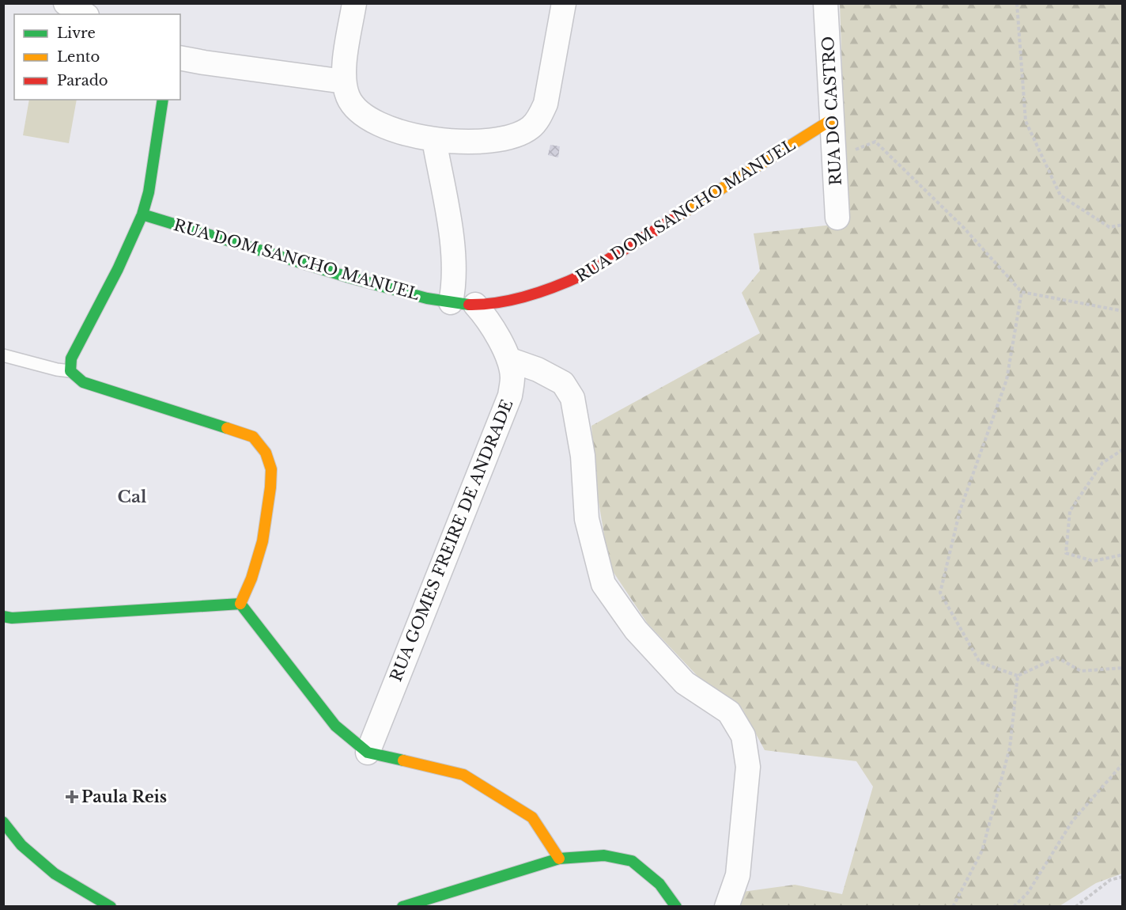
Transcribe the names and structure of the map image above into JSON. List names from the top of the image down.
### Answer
{
  "streets": {
    "street": ["RUA DO CASTRO", "RUA DOM SANCHO MANUEL", "RUA GOMES FREIRE DE ANDRADE"]
  },
  "crossings": [
    ["RUA DO CASTRO", "RUA DOM SANCHO MANUEL"],
    ["RUA DOM SANCHO MANUEL", "RUA GOMES FREIRE DE ANDRADE"]
  ],
  "districts": ["Cal"],
  "places": {
    "health": ["Paula Reis"]
  },
  "legend": ["Livre", "Lento", "Parado"]
}
